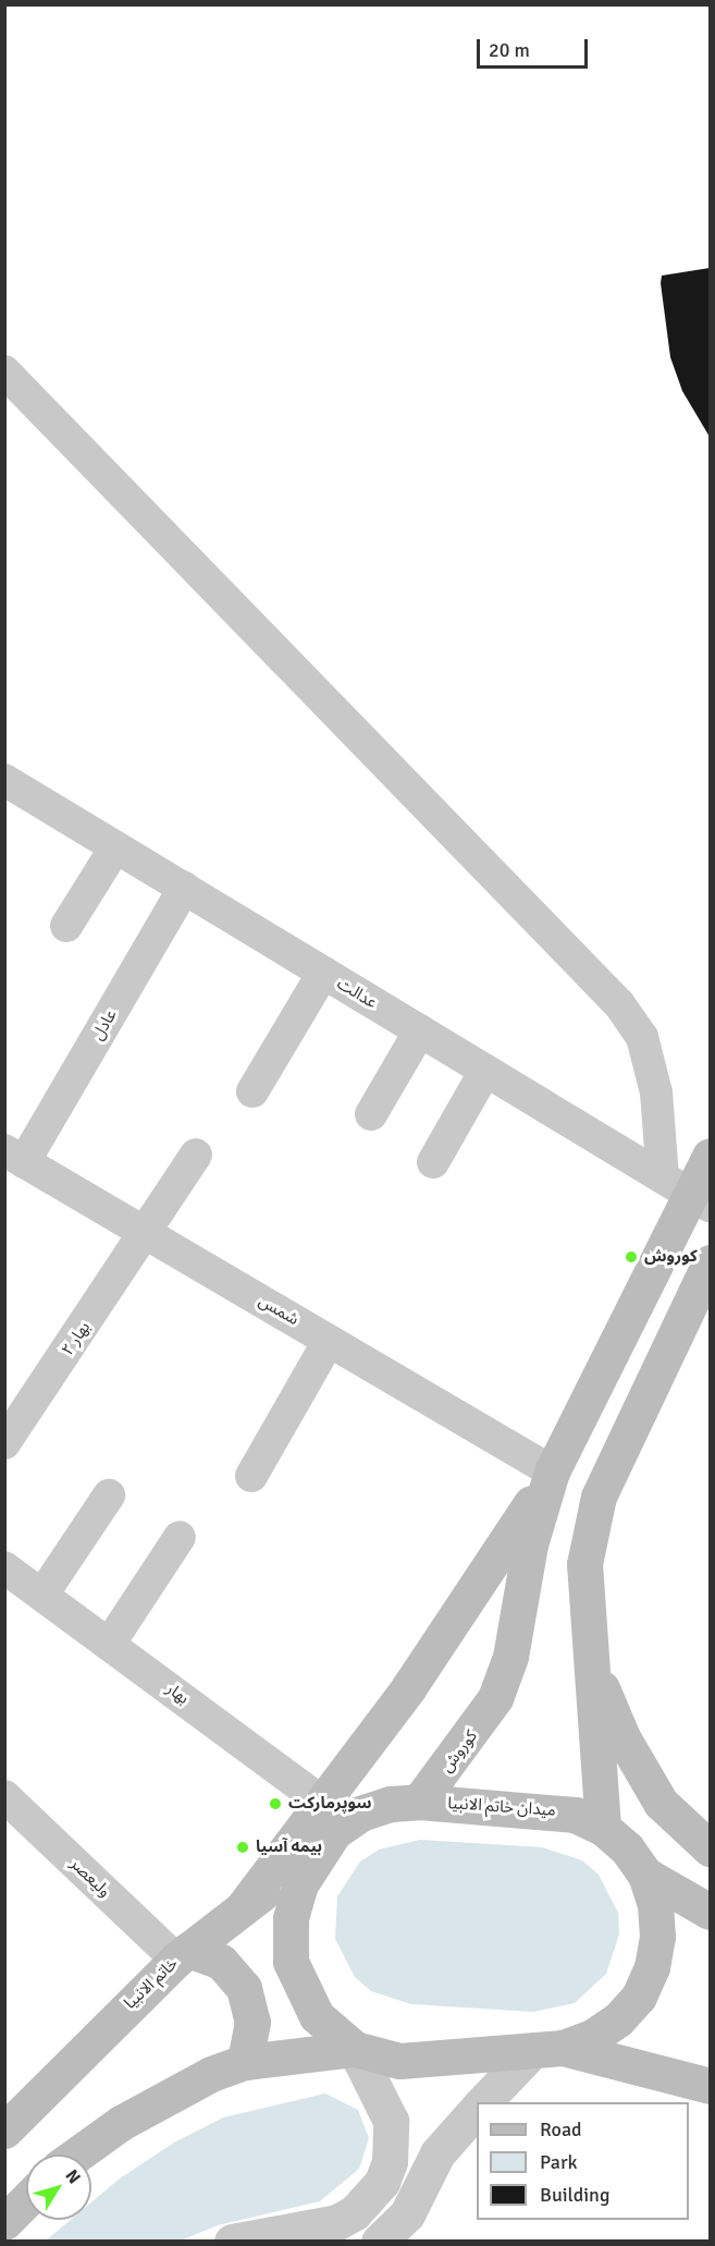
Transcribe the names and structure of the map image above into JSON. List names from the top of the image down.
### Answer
{
  "streets": {
    "main road": ["کوروش", "میدان خاتم الانبیا", "خاتم الانبیا"],
    "street": [
      "عدالت",
      "عادل",
      "شمس",
      "بهار ۲",
      "بهار",
      "ولیعصر"
    ]
  },
  "crossings": [
    ["عدالت", "عادل"],
    ["عدالت", "کوروش"],
    ["عادل", "شمس"],
    ["شمس", "بهار ۲"],
    ["شمس", "کوروش"],
    ["بهار", "میدان خاتم الانبیا"],
    ["کوروش", "میدان خاتم الانبیا"],
    ["میدان خاتم الانبیا", "خاتم الانبیا"],
    ["ولیعصر", "خاتم الانبیا"]
  ],
  "places": ["کوروش", "سوپرمارکت", "بیمه آسیا"],
  "legend": ["Road", "Park", "Building"],
  "scale_bar": "20 m",
  "north": "top right"
}
